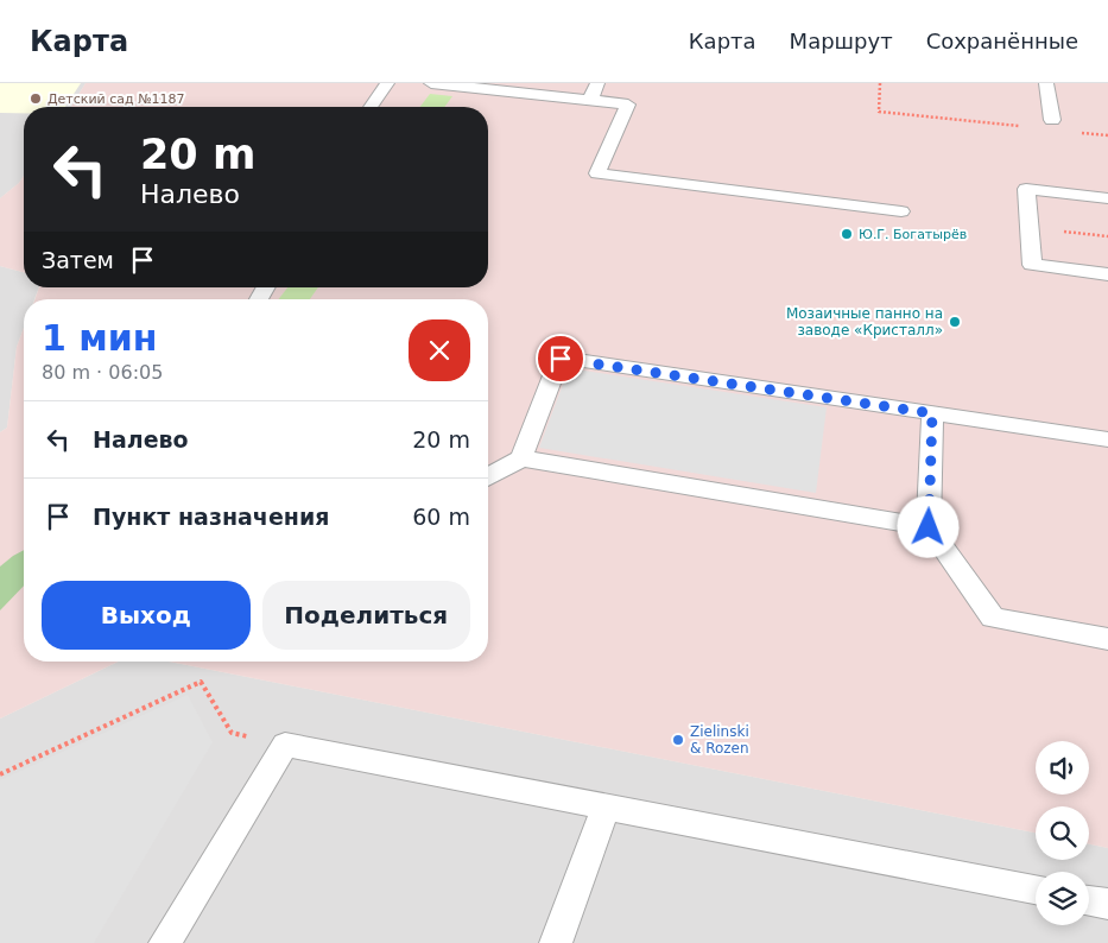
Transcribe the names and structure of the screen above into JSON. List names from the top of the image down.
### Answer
{
  "places": [
    "Детский сад №1187",
    "Ю.Г. Богатырёв",
    "Мозаичные панно на заводе «Кристалл»",
    "Zielinski & Rozen"
  ],
  "page": {
    "header": "Карта",
    "nav": ["Карта", "Маршрут", "Сохранённые"],
    "turn": ["20 m", "Налево"],
    "then": "Затем",
    "heading": ["1 мин", "80 m · 06:05"],
    "list": [
      {
        "name": "Налево",
        "value": "20 m"
      },
      {
        "name": "Пункт назначения",
        "value": "60 m"
      }
    ],
    "buttons": ["Выход", "Поделиться"]
  }
}
